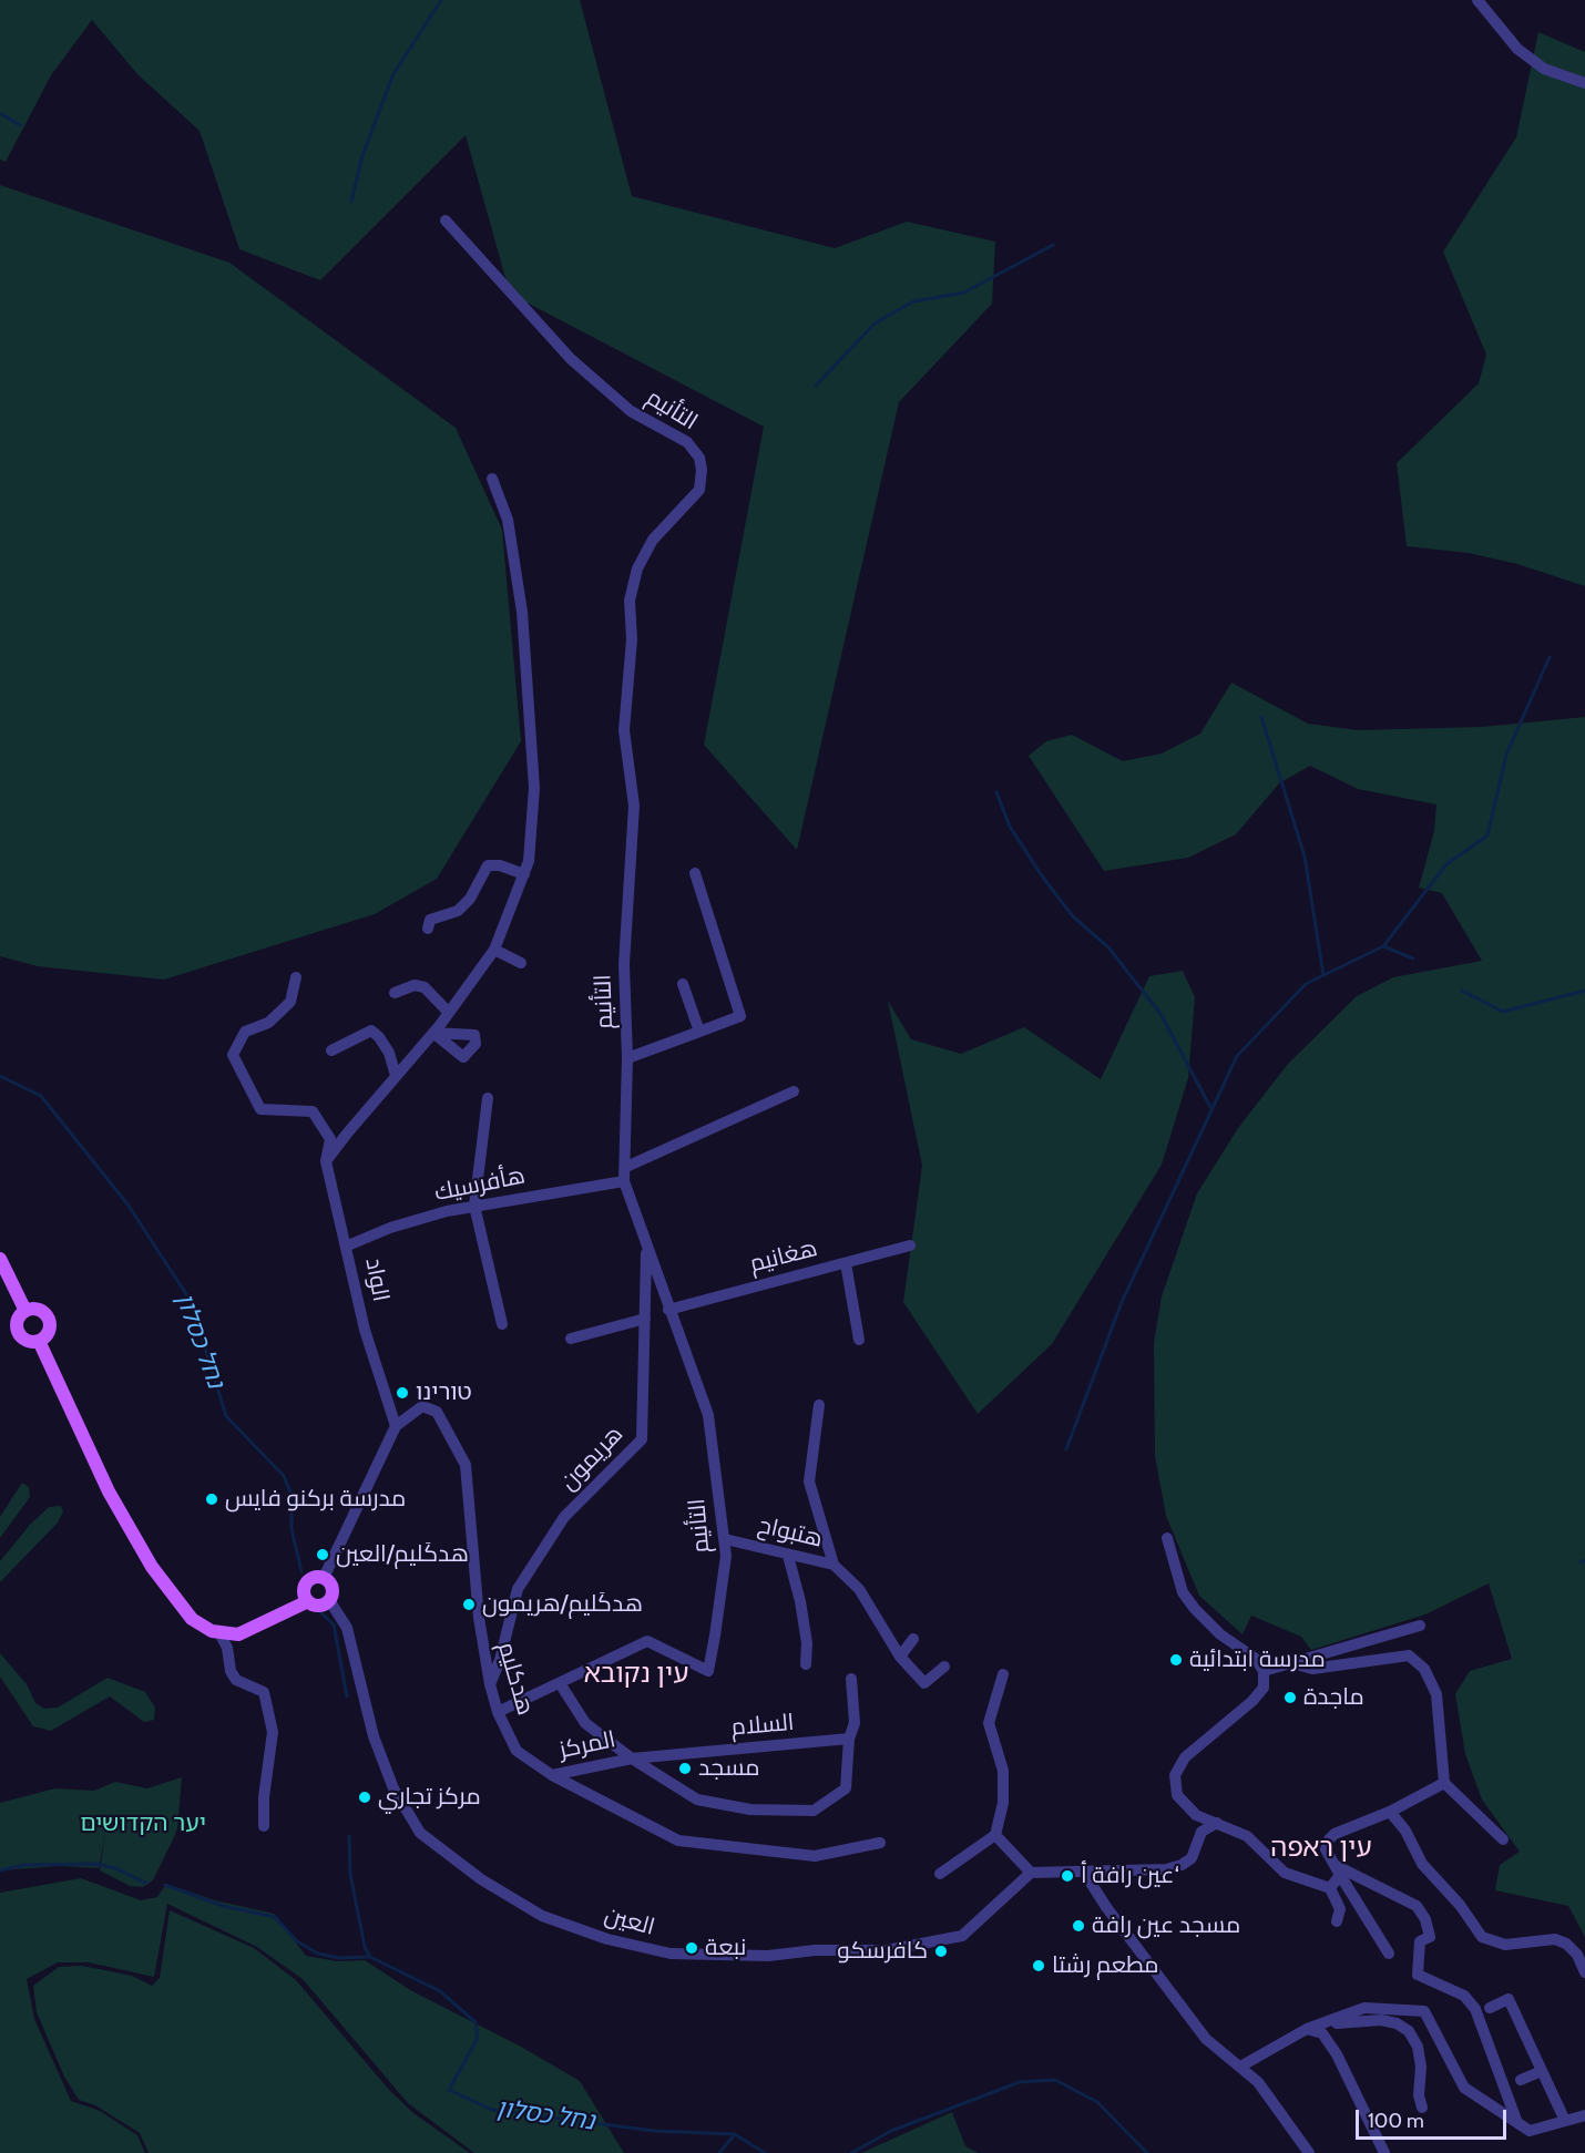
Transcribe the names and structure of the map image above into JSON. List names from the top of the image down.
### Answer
{
  "streets": {
    "street": [
      "التأنيم",
      "هأفرسيك",
      "هغانيم",
      "الواد",
      "هريمون",
      "هتبواح",
      "هدكليم",
      "السلام",
      "المركز",
      "العين"
    ]
  },
  "crossings": [
    ["التأنيم", "هأفرسيك"],
    ["التأنيم", "هغانيم"],
    ["التأنيم", "هريمون"],
    ["التأنيم", "هتبواح"],
    ["التأنيم", "هدكليم"],
    ["هأفرسيك", "الواد"],
    ["الواد", "هدكليم"],
    ["هريمون", "هدكليم"],
    ["هدكليم", "المركز"],
    ["هدكليم", "العين"],
    ["السلام", "المركز"]
  ],
  "districts": ["עין נקובא", "עין ראפה"],
  "water": ["נחל כסלון"],
  "parks": ["יער הקדושים"],
  "places": [
    "טורינו",
    "مدرسة بركنو فايس",
    "هدكَليم/العين",
    "هدكَليم/هريمون",
    "مدرسة ابتدائية",
    "ماجدة",
    "مسجد",
    "مركز تجاري",
    "عين رافة أ‘",
    "مسجد عين رافة",
    "نبعة",
    "كافرسكو",
    "مطعم رشتا"
  ],
  "scale_bar": "100 m"
}
